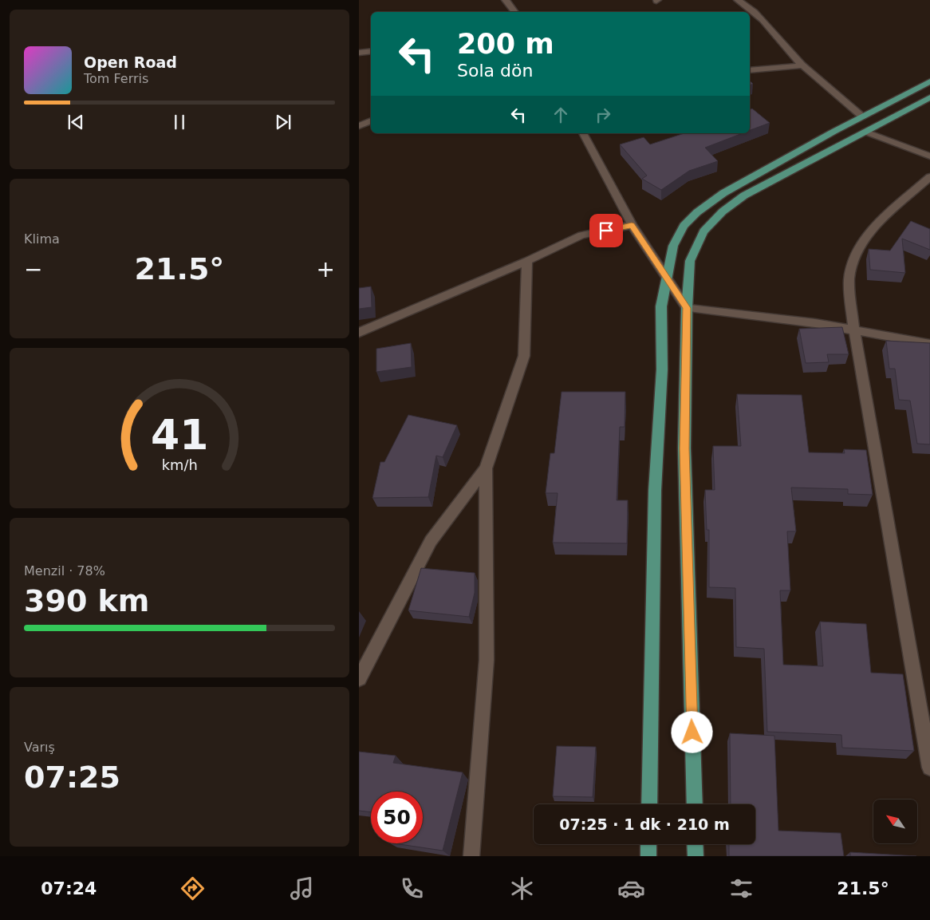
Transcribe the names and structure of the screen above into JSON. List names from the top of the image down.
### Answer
{
  "north": "top left",
  "page": {
    "turn": ["200 m", "Sola dön"],
    "song": ["Open Road", "Tom Ferris"],
    "tile": [
      "Klima",
      ["Menzil · 78%", "390 km"],
      ["Varış", "07:25"]
    ],
    "heat": ["−", "21.5°", "+"],
    "limit": "50",
    "trip": "07:25 · 1 dk · 210 m",
    "tabs": ["07:24", "21.5°"],
    "gauge": ["41", "km/h"]
  }
}
